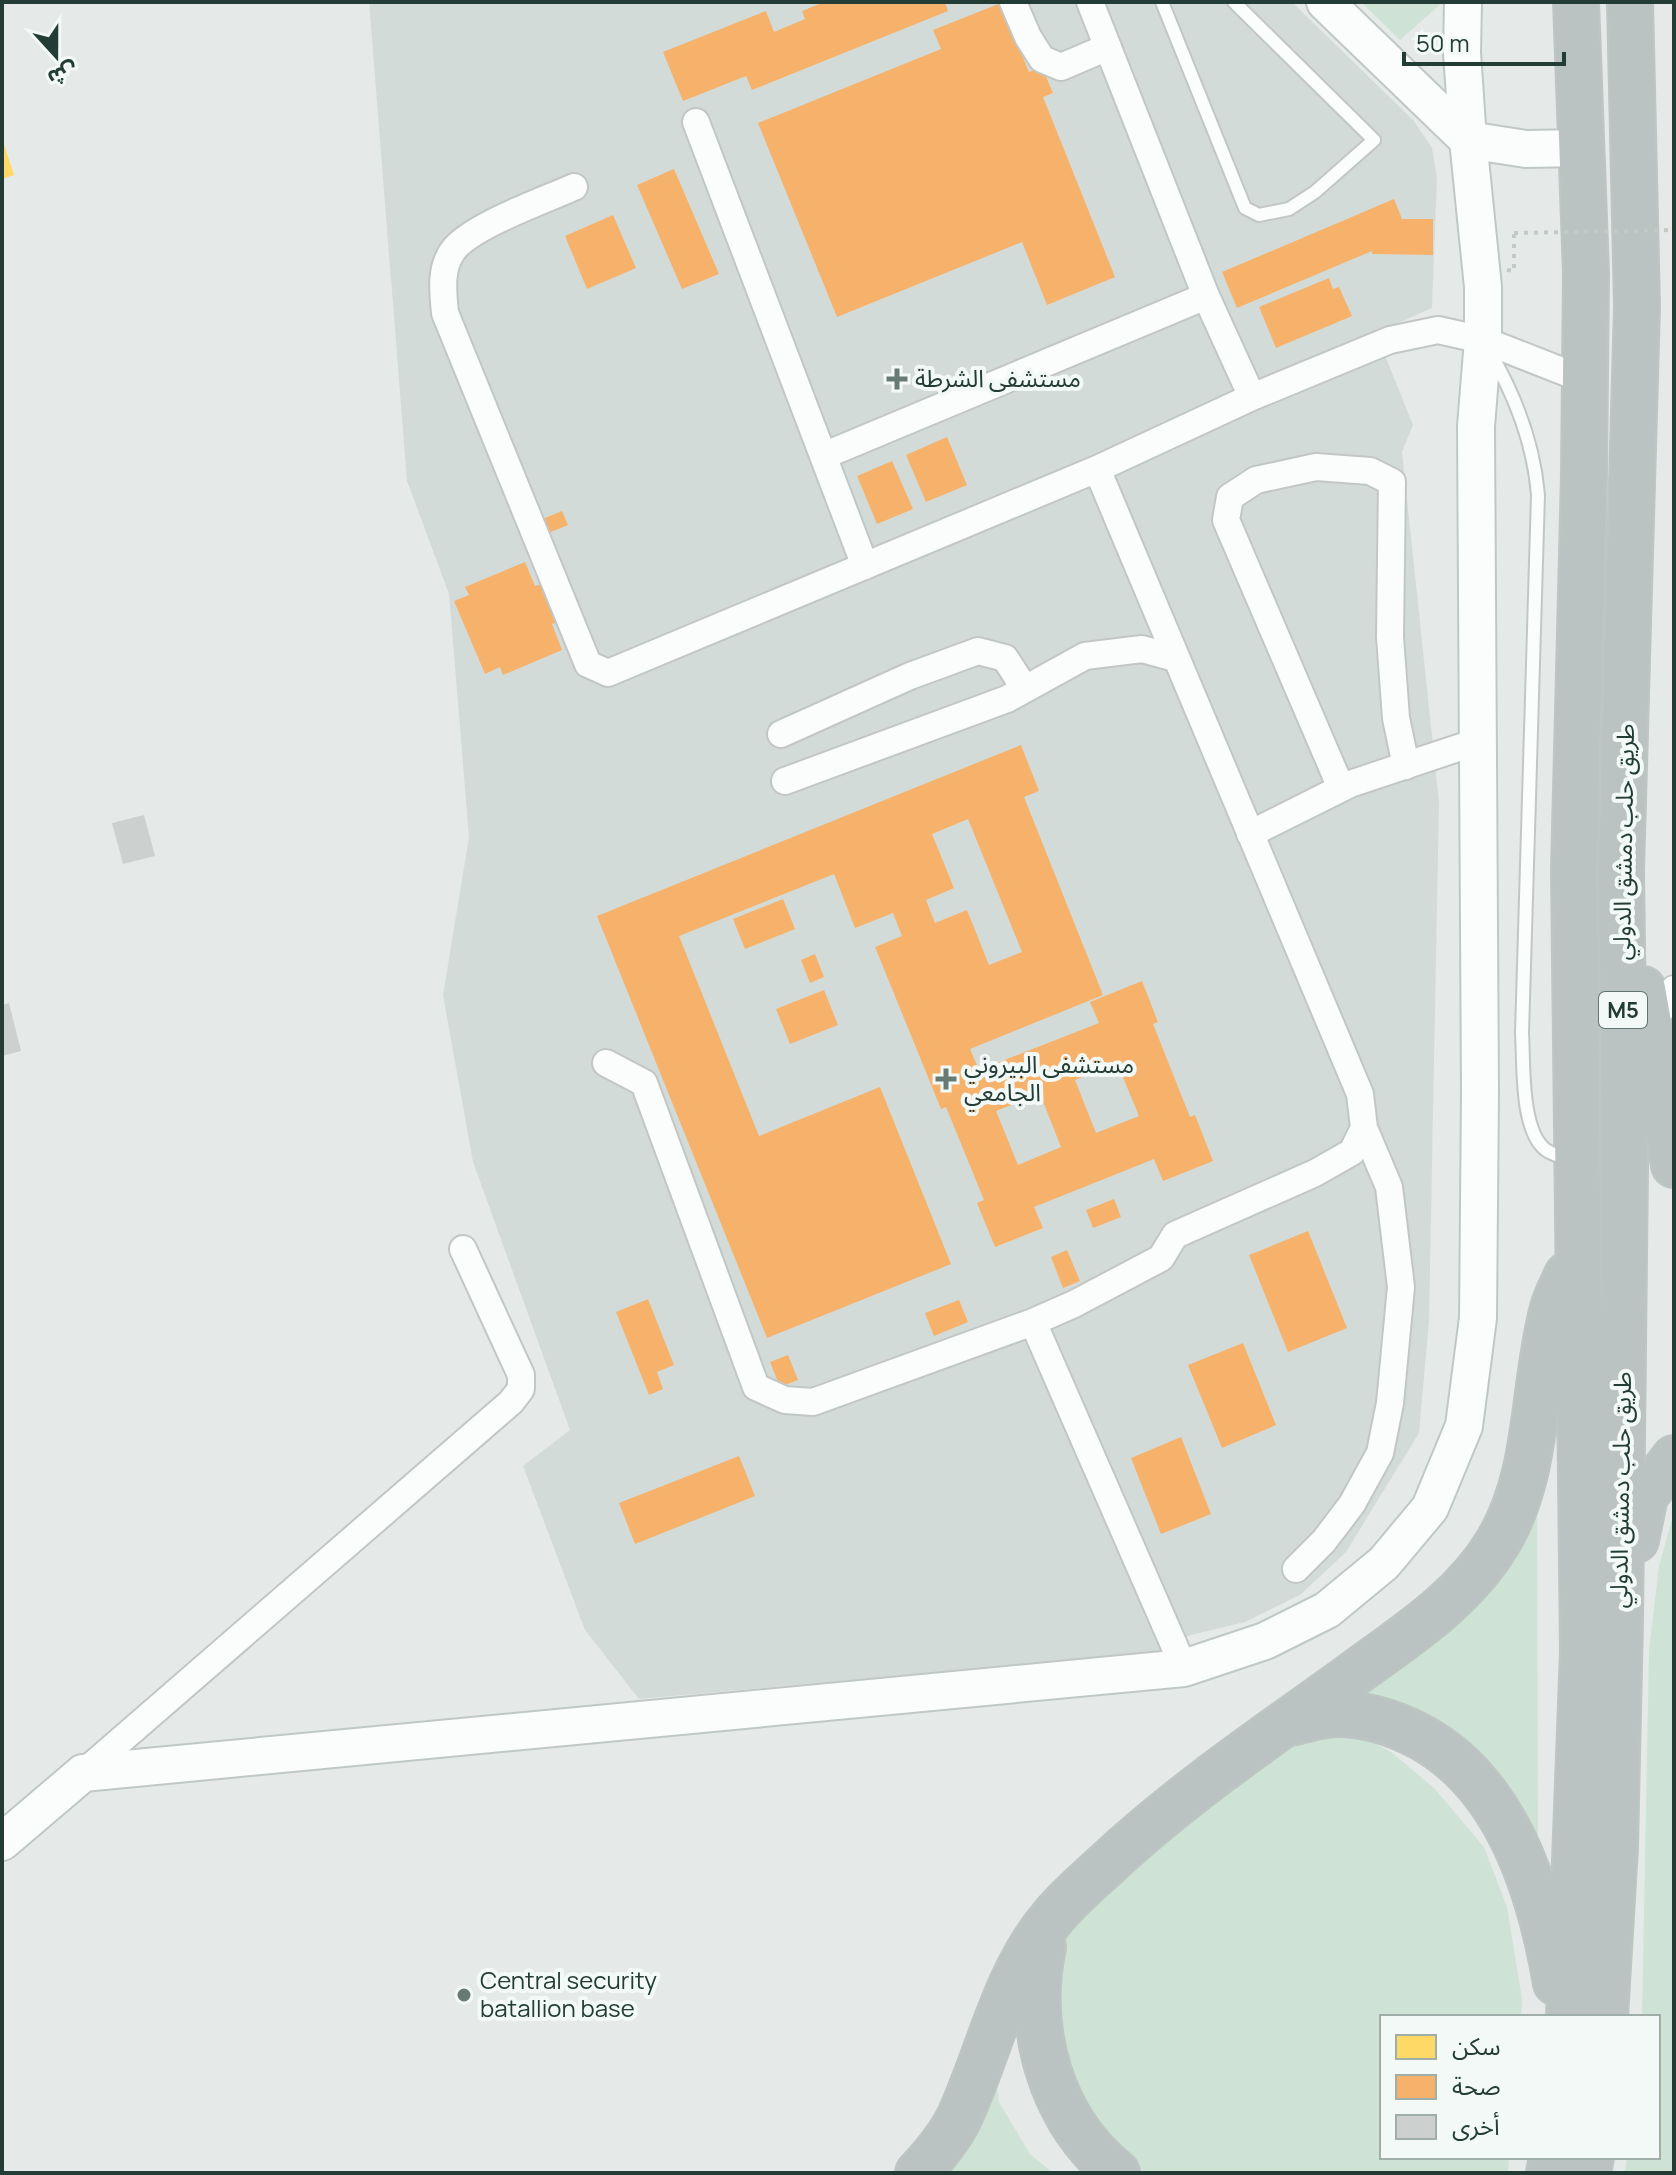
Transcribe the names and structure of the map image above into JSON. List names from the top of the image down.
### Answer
{
  "streets": {
    "highway": ["طريق حلب دمشق الدولي", "M5"]
  },
  "places": {
    "health": ["مستشفى الشرطة", "مستشفى البيروني الجامعي"],
    "other": ["Central security batallion base"]
  },
  "legend": ["سكن", "صحة", "أخرى"],
  "scale_bar": "50 m",
  "north": "bottom"
}
